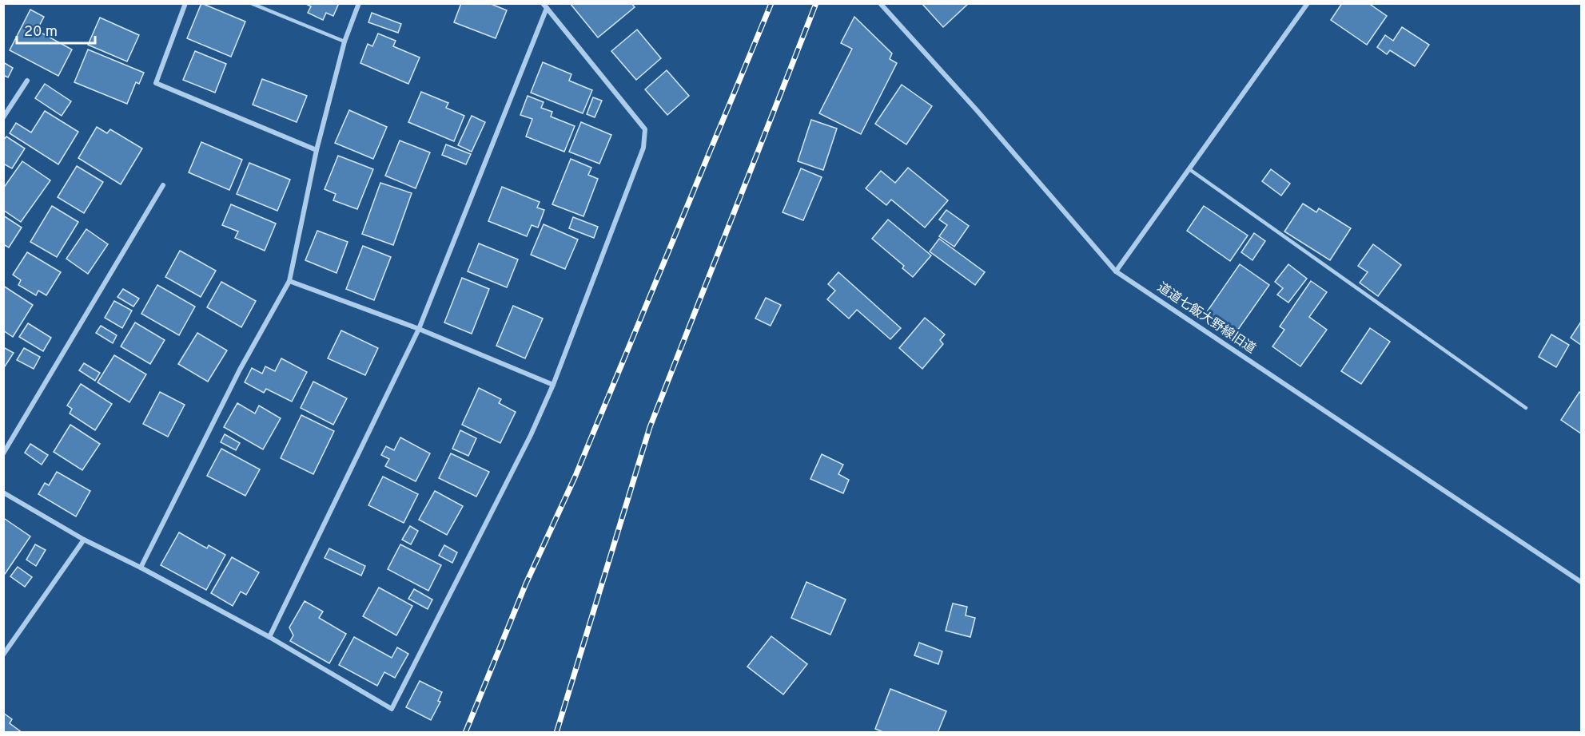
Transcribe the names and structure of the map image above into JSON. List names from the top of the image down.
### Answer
{
  "streets": {
    "street": ["道道七飯大野線旧道"]
  },
  "scale_bar": "20 m"
}
